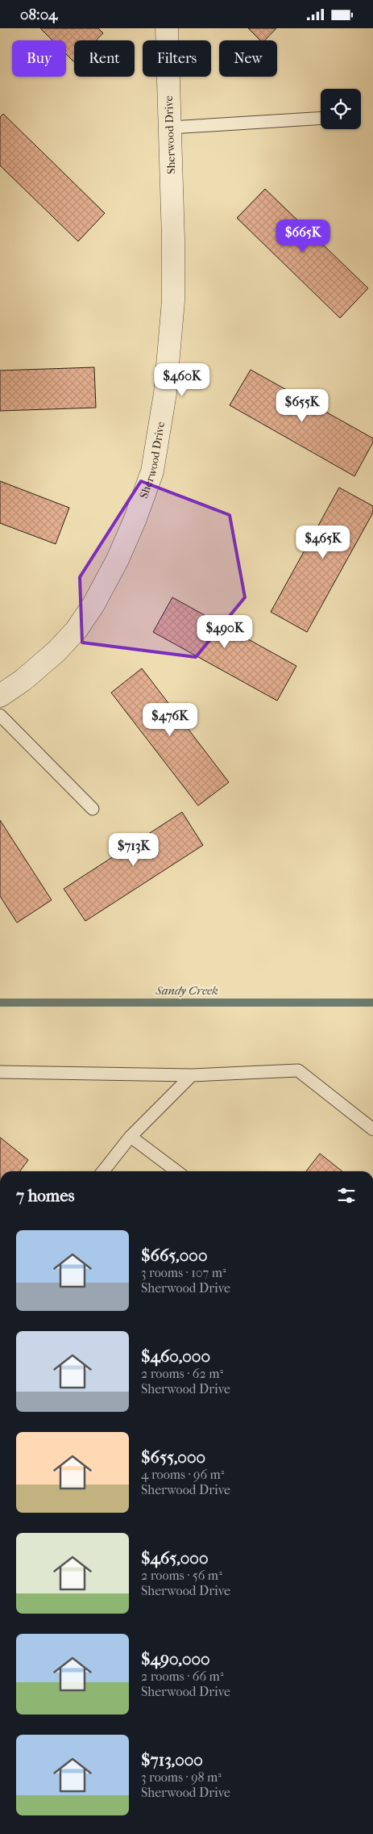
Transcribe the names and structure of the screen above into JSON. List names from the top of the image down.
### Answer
{
  "streets": {
    "street": ["Sherwood Drive"]
  },
  "water": ["Sandy Creek"],
  "page": {
    "status": "08:04",
    "chip": [
      "Buy",
      "Rent",
      "Filters",
      "New"
    ],
    "price": [
      "$665K",
      "$460K",
      "$655K",
      "$465K",
      "$490K",
      "$476K",
      "$713K"
    ],
    "heading": "7 homes",
    "list": [
      {
        "name": "$665,000",
        "note": "3 rooms · 107 m² · Sherwood Drive"
      },
      {
        "name": "$460,000",
        "note": "2 rooms · 62 m² · Sherwood Drive"
      },
      {
        "name": "$655,000",
        "note": "4 rooms · 96 m² · Sherwood Drive"
      },
      {
        "name": "$465,000",
        "note": "2 rooms · 56 m² · Sherwood Drive"
      },
      {
        "name": "$490,000",
        "note": "2 rooms · 66 m² · Sherwood Drive"
      },
      {
        "name": "$713,000",
        "note": "3 rooms · 98 m² · Sherwood Drive"
      }
    ]
  }
}
